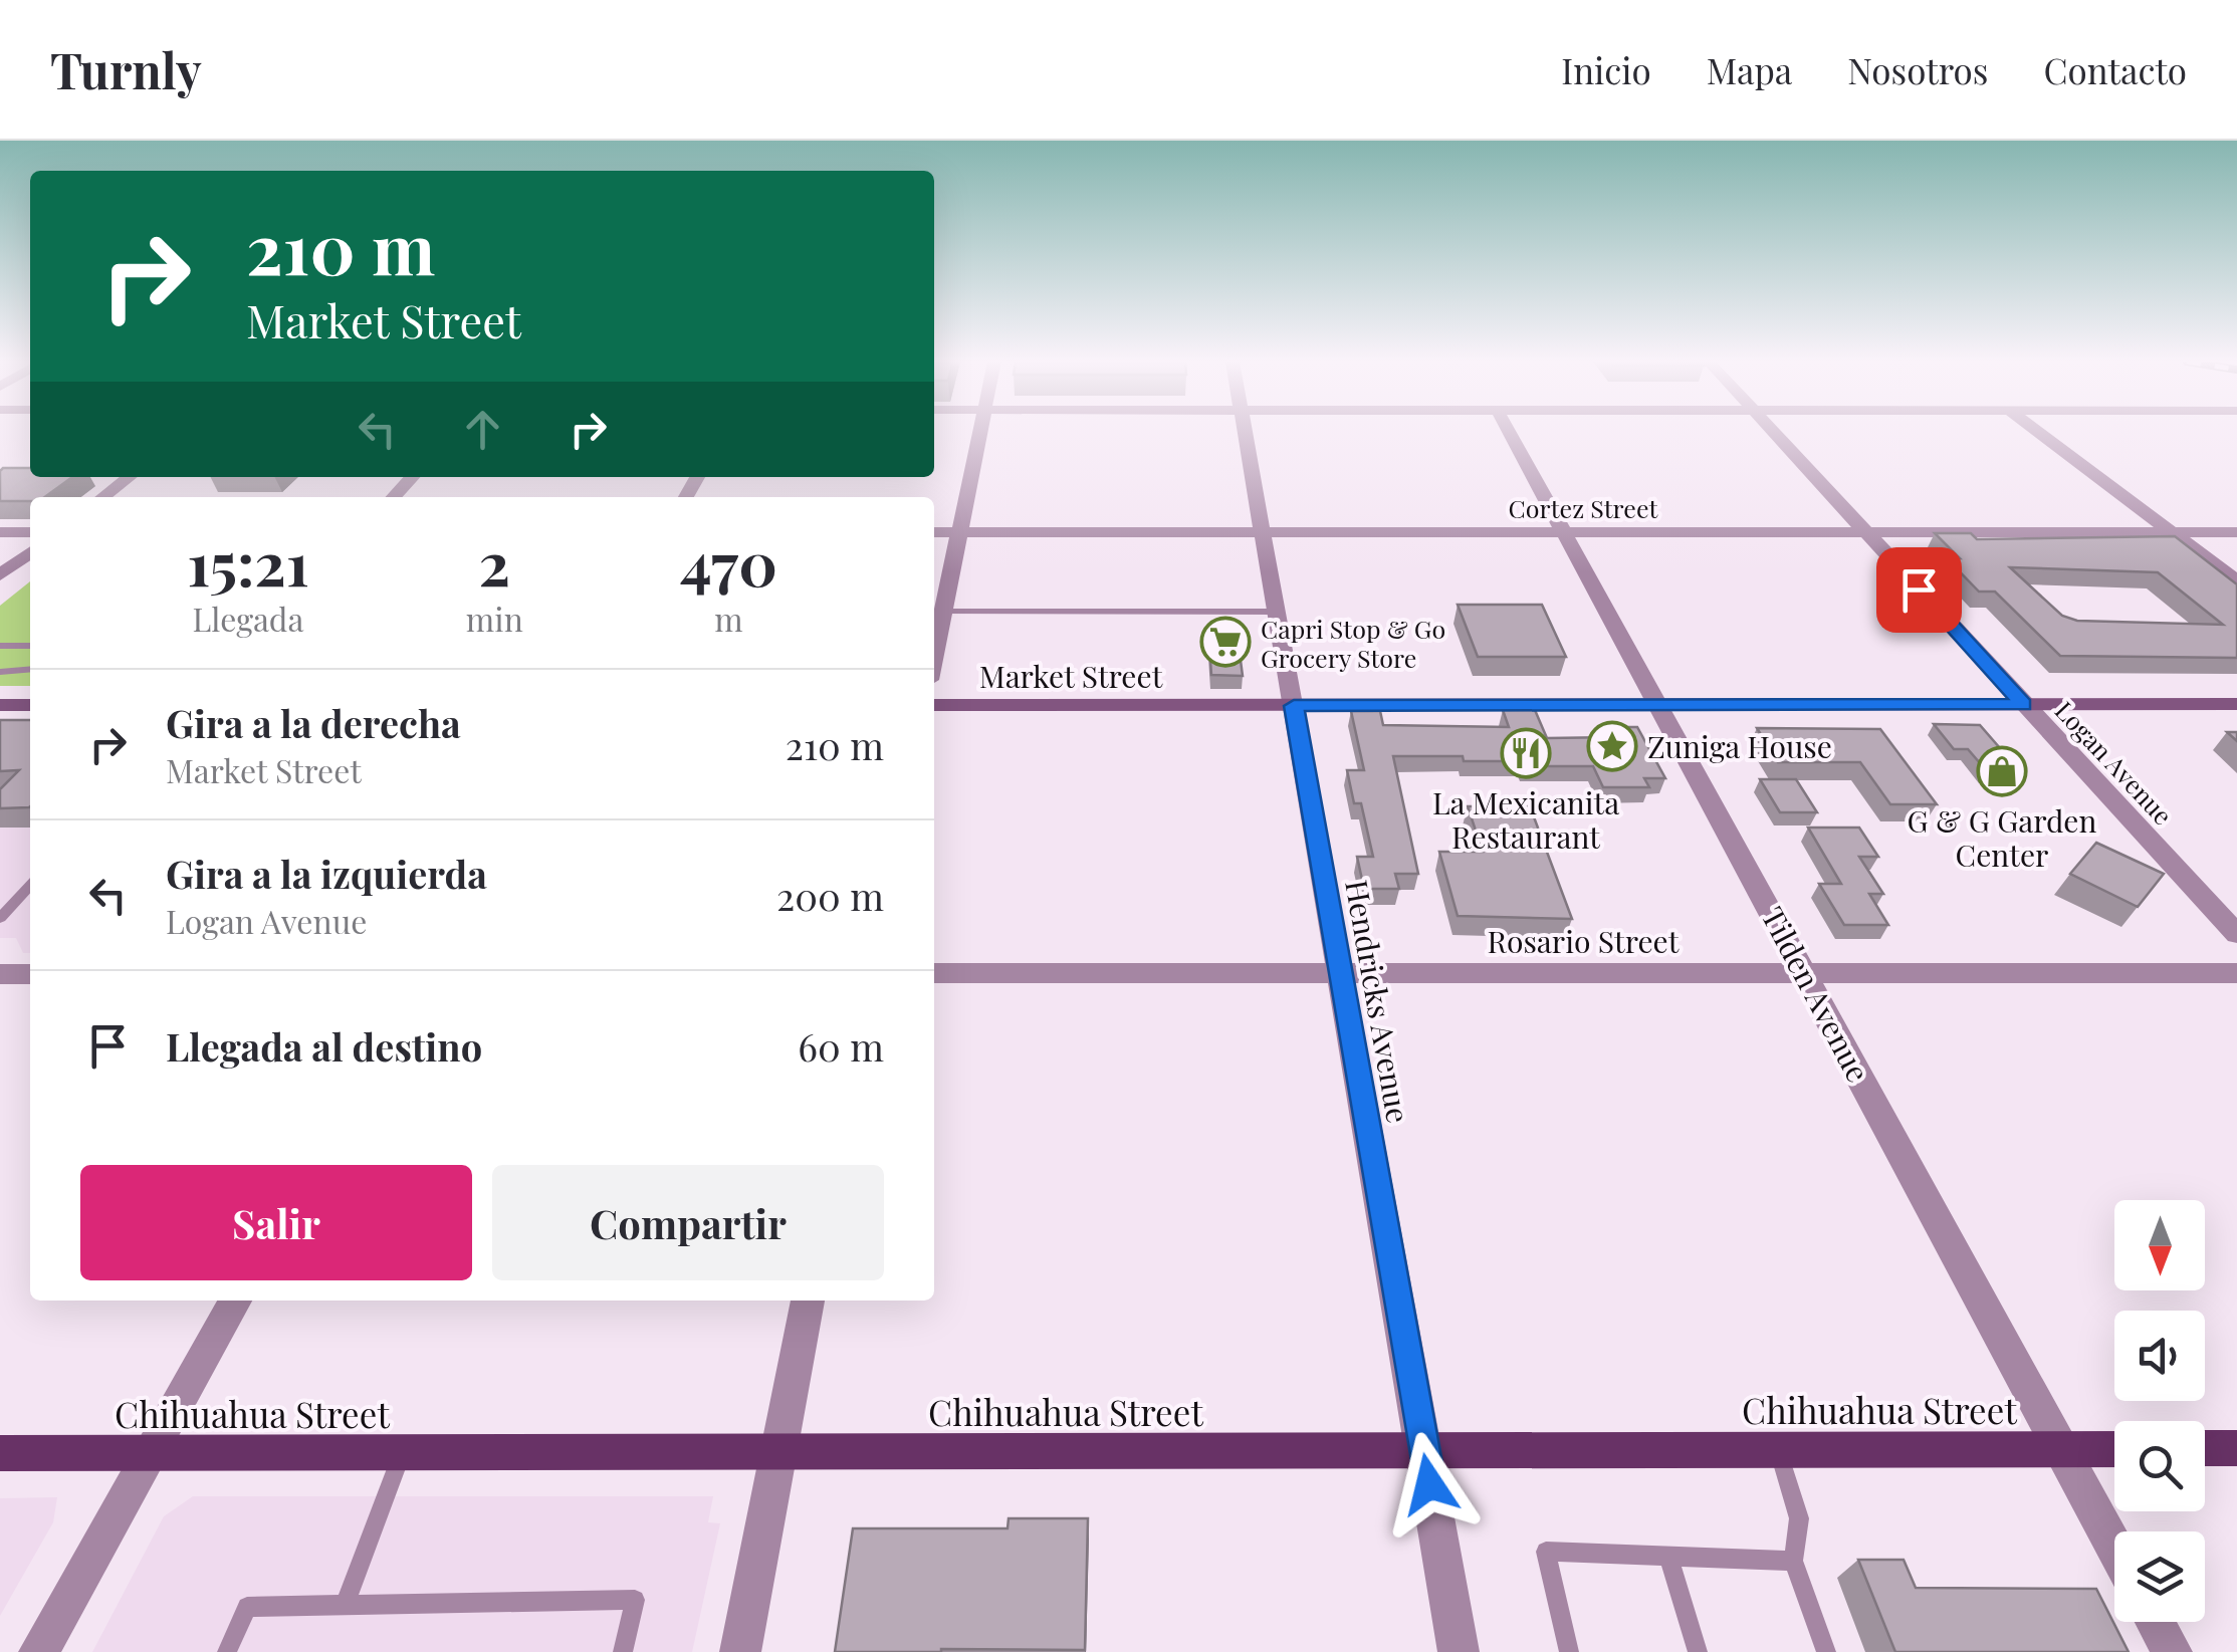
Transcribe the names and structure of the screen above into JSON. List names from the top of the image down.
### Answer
{
  "streets": {
    "main road": ["Chihuahua Street"],
    "street": [
      "Cortez Street",
      "Market Street",
      "Logan Avenue",
      "Rosario Street",
      "Tilden Avenue",
      "Hendricks Avenue"
    ]
  },
  "crossings": [
    ["Cortez Street", "Logan Avenue"],
    ["Cortez Street", "Tilden Avenue"],
    ["Cortez Street", "Hendricks Avenue"],
    ["Market Street", "Logan Avenue"],
    ["Market Street", "Tilden Avenue"],
    ["Market Street", "Hendricks Avenue"],
    ["Rosario Street", "Tilden Avenue"],
    ["Rosario Street", "Hendricks Avenue"],
    ["Tilden Avenue", "Chihuahua Street"],
    ["Hendricks Avenue", "Chihuahua Street"]
  ],
  "places": {
    "supermarket": ["Capri Stop & Go Grocery Store"],
    "place": ["Zuniga House"],
    "restaurant": ["La Mexicanita Restaurant"],
    "shop": ["G & G Garden Center"]
  },
  "north": "bottom",
  "page": {
    "header": "Turnly",
    "nav": [
      "Inicio",
      "Mapa",
      "Nosotros",
      "Contacto"
    ],
    "turn": ["210 m", "Market Street"],
    "eta": [
      "15:21",
      "Llegada",
      "2",
      "min",
      "470",
      "m"
    ],
    "list": [
      {
        "name": "Gira a la derecha",
        "note": "Market Street",
        "value": "210 m"
      },
      {
        "name": "Gira a la izquierda",
        "note": "Logan Avenue",
        "value": "200 m"
      },
      {
        "name": "Llegada al destino",
        "value": "60 m"
      }
    ],
    "buttons": ["Salir", "Compartir"]
  }
}
